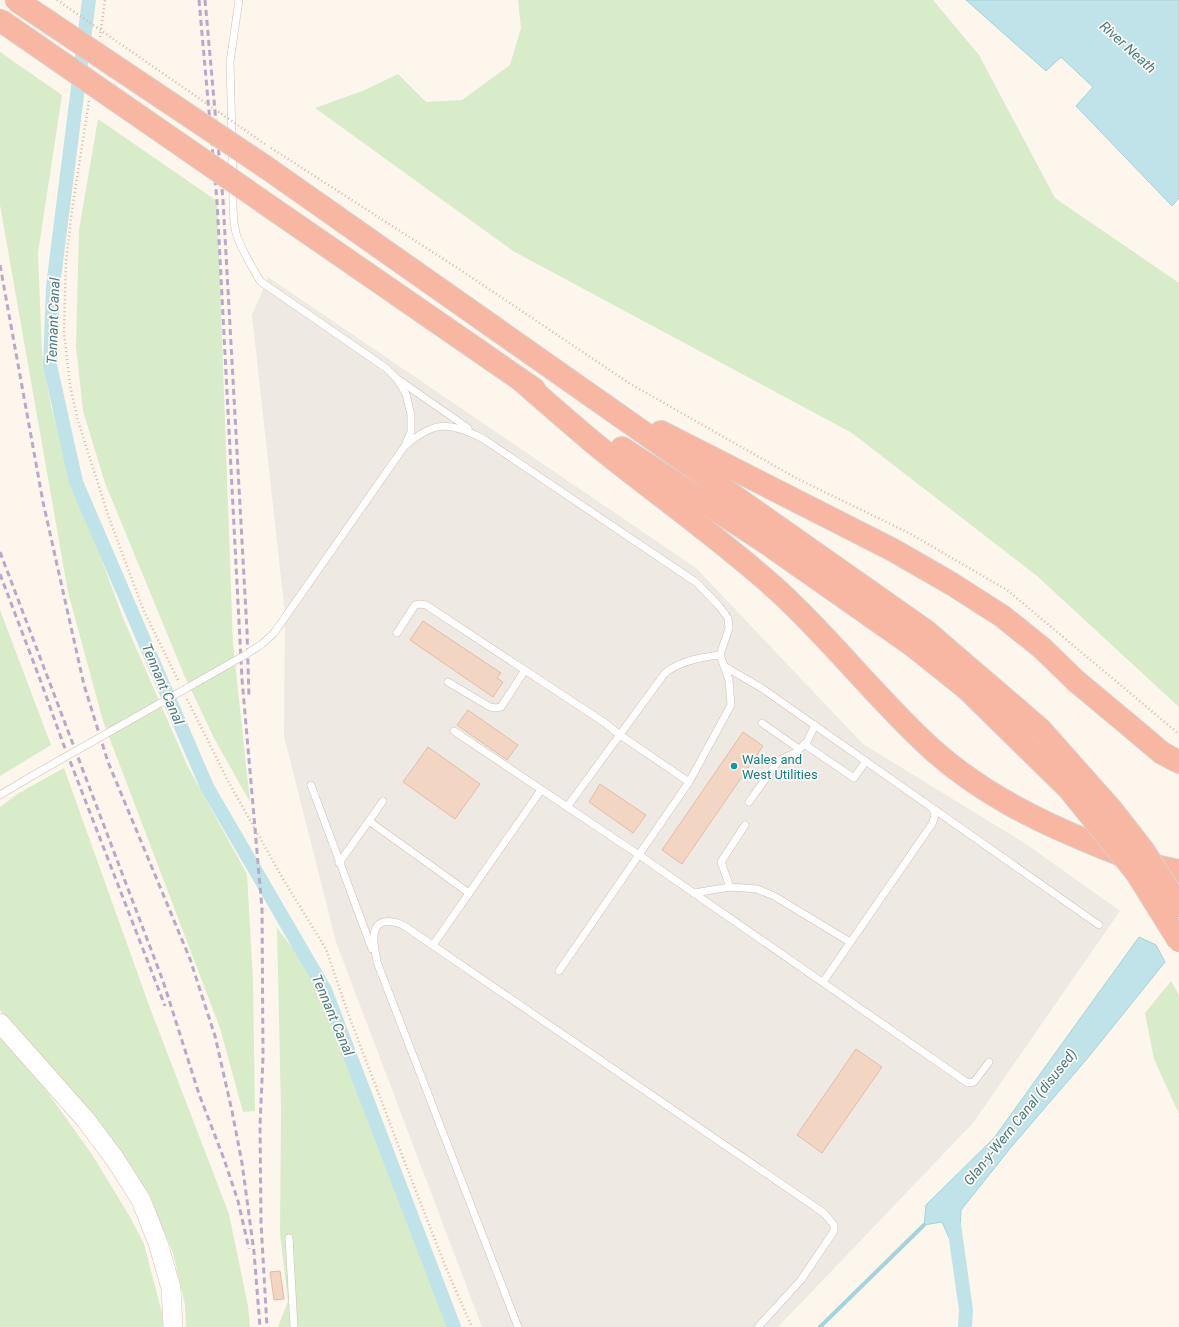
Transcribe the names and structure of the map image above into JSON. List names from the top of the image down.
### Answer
{
  "water": ["River Neath", "Tennant Canal", "Glan-y-Wern Canal (disused)"],
  "places": ["Wales and West Utilities"]
}
